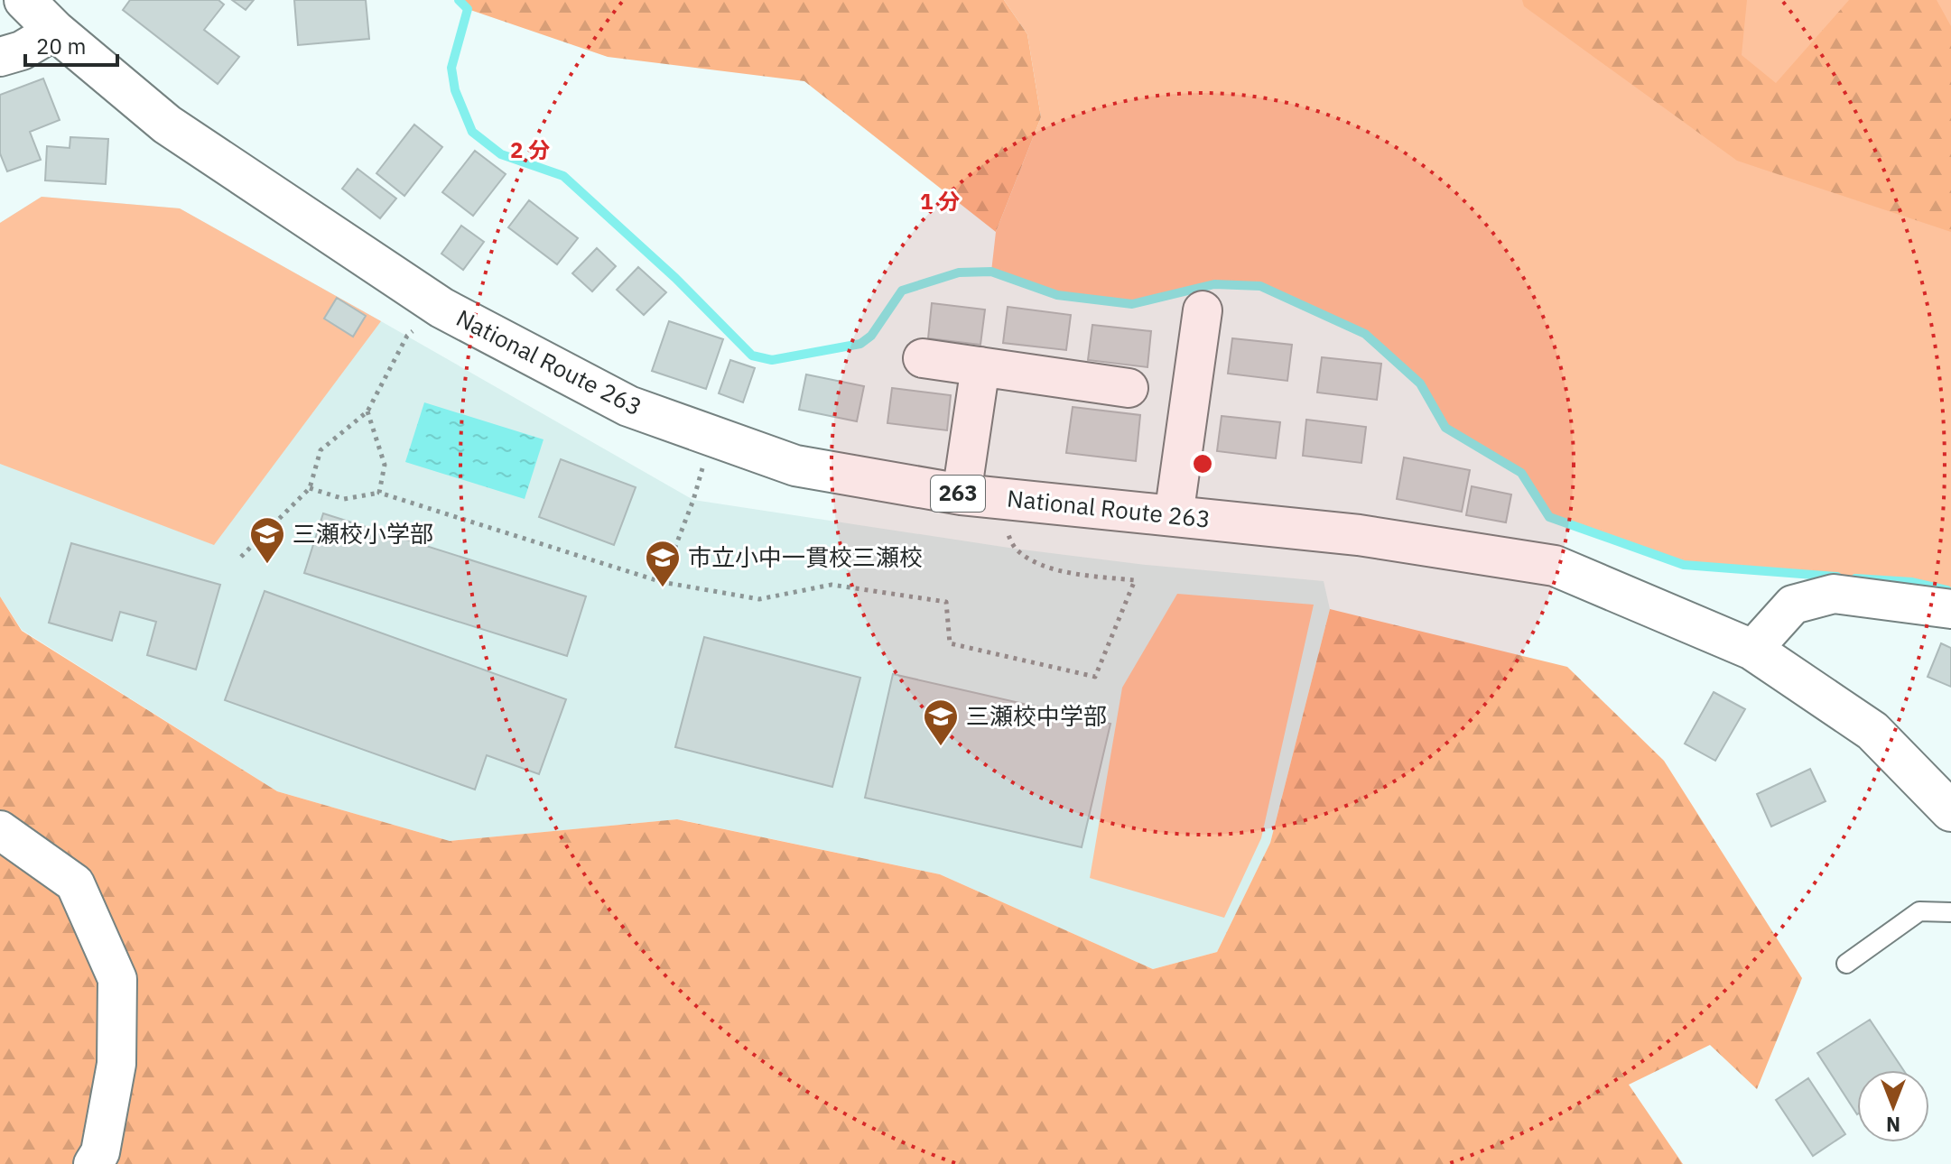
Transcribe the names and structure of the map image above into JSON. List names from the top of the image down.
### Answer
{
  "streets": {
    "highway": ["National Route 263", "263"]
  },
  "places": {
    "school or university": ["三瀬校小学部", "市立小中一貫校三瀬校", "三瀬校中学部"]
  },
  "scale_bar": "20 m",
  "north": "bottom",
  "rings": ["2 分", "1 分"]
}
